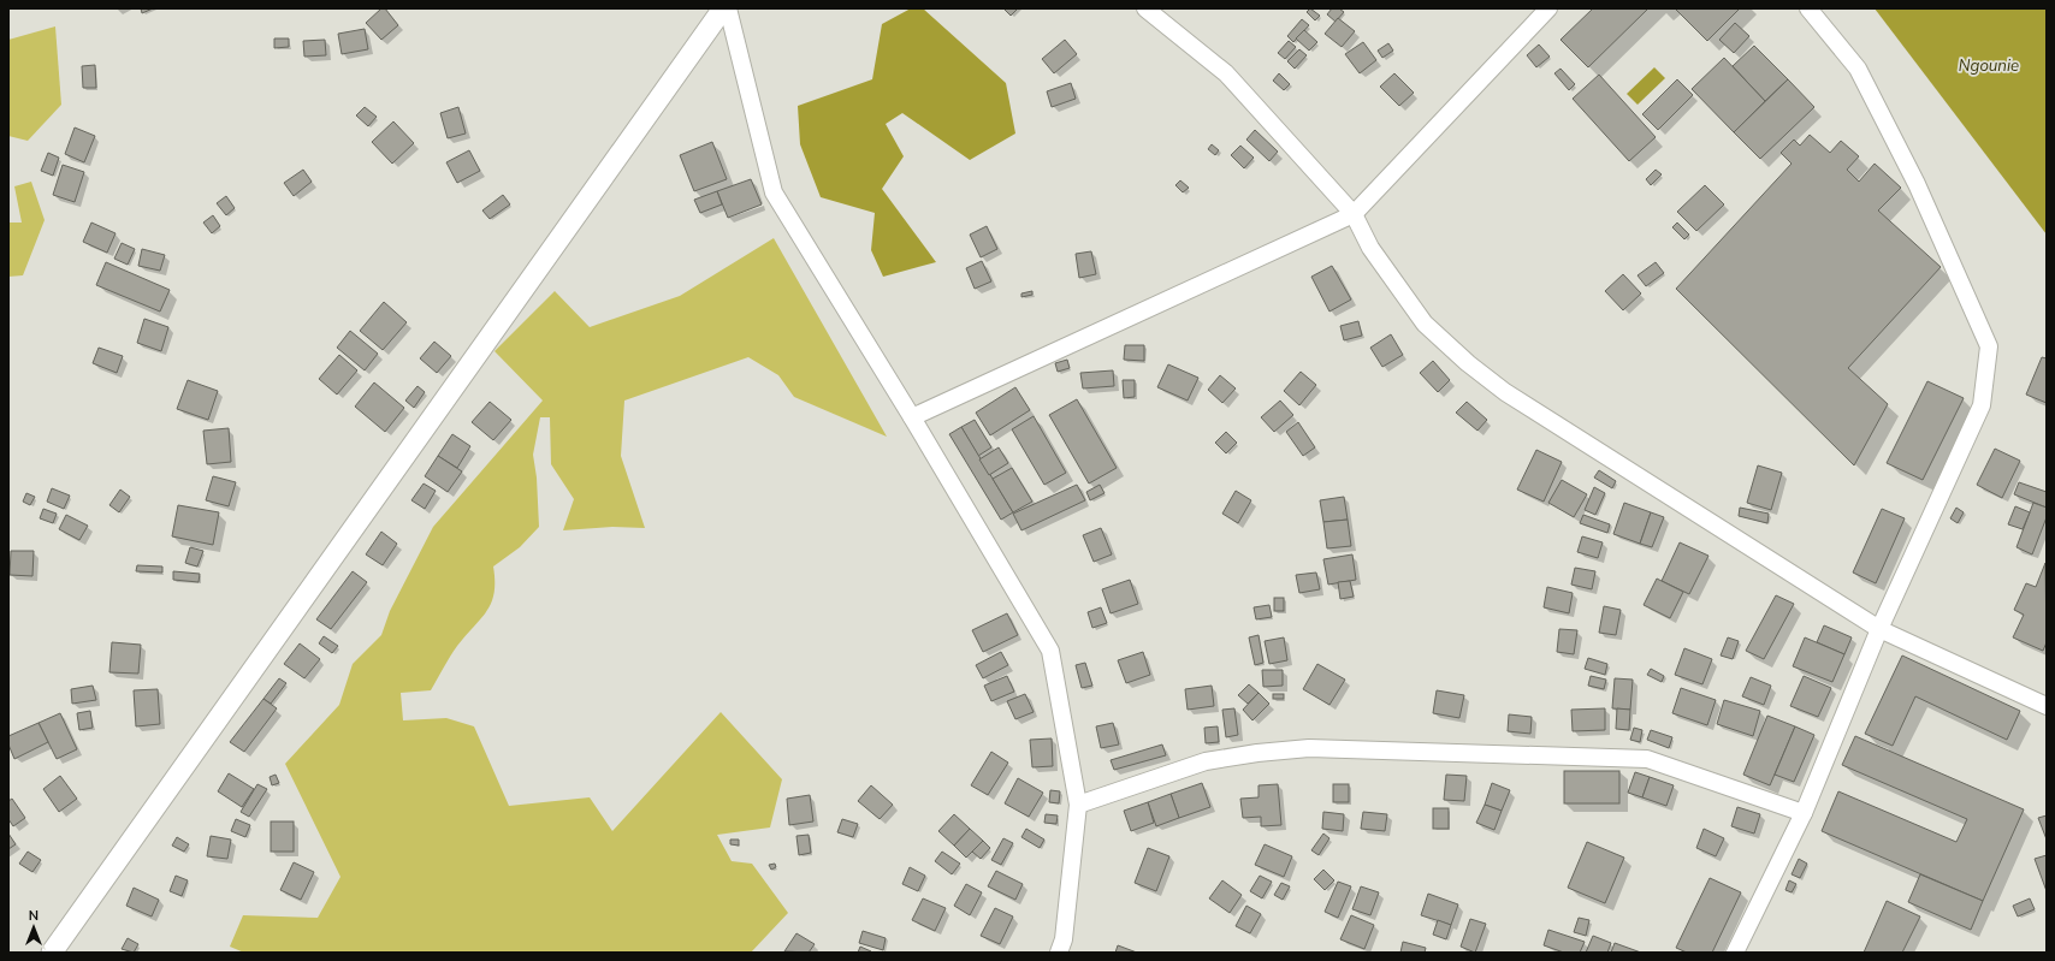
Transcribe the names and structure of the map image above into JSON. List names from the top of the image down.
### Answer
{
  "water": ["Ngounie"],
  "north": "top"
}
